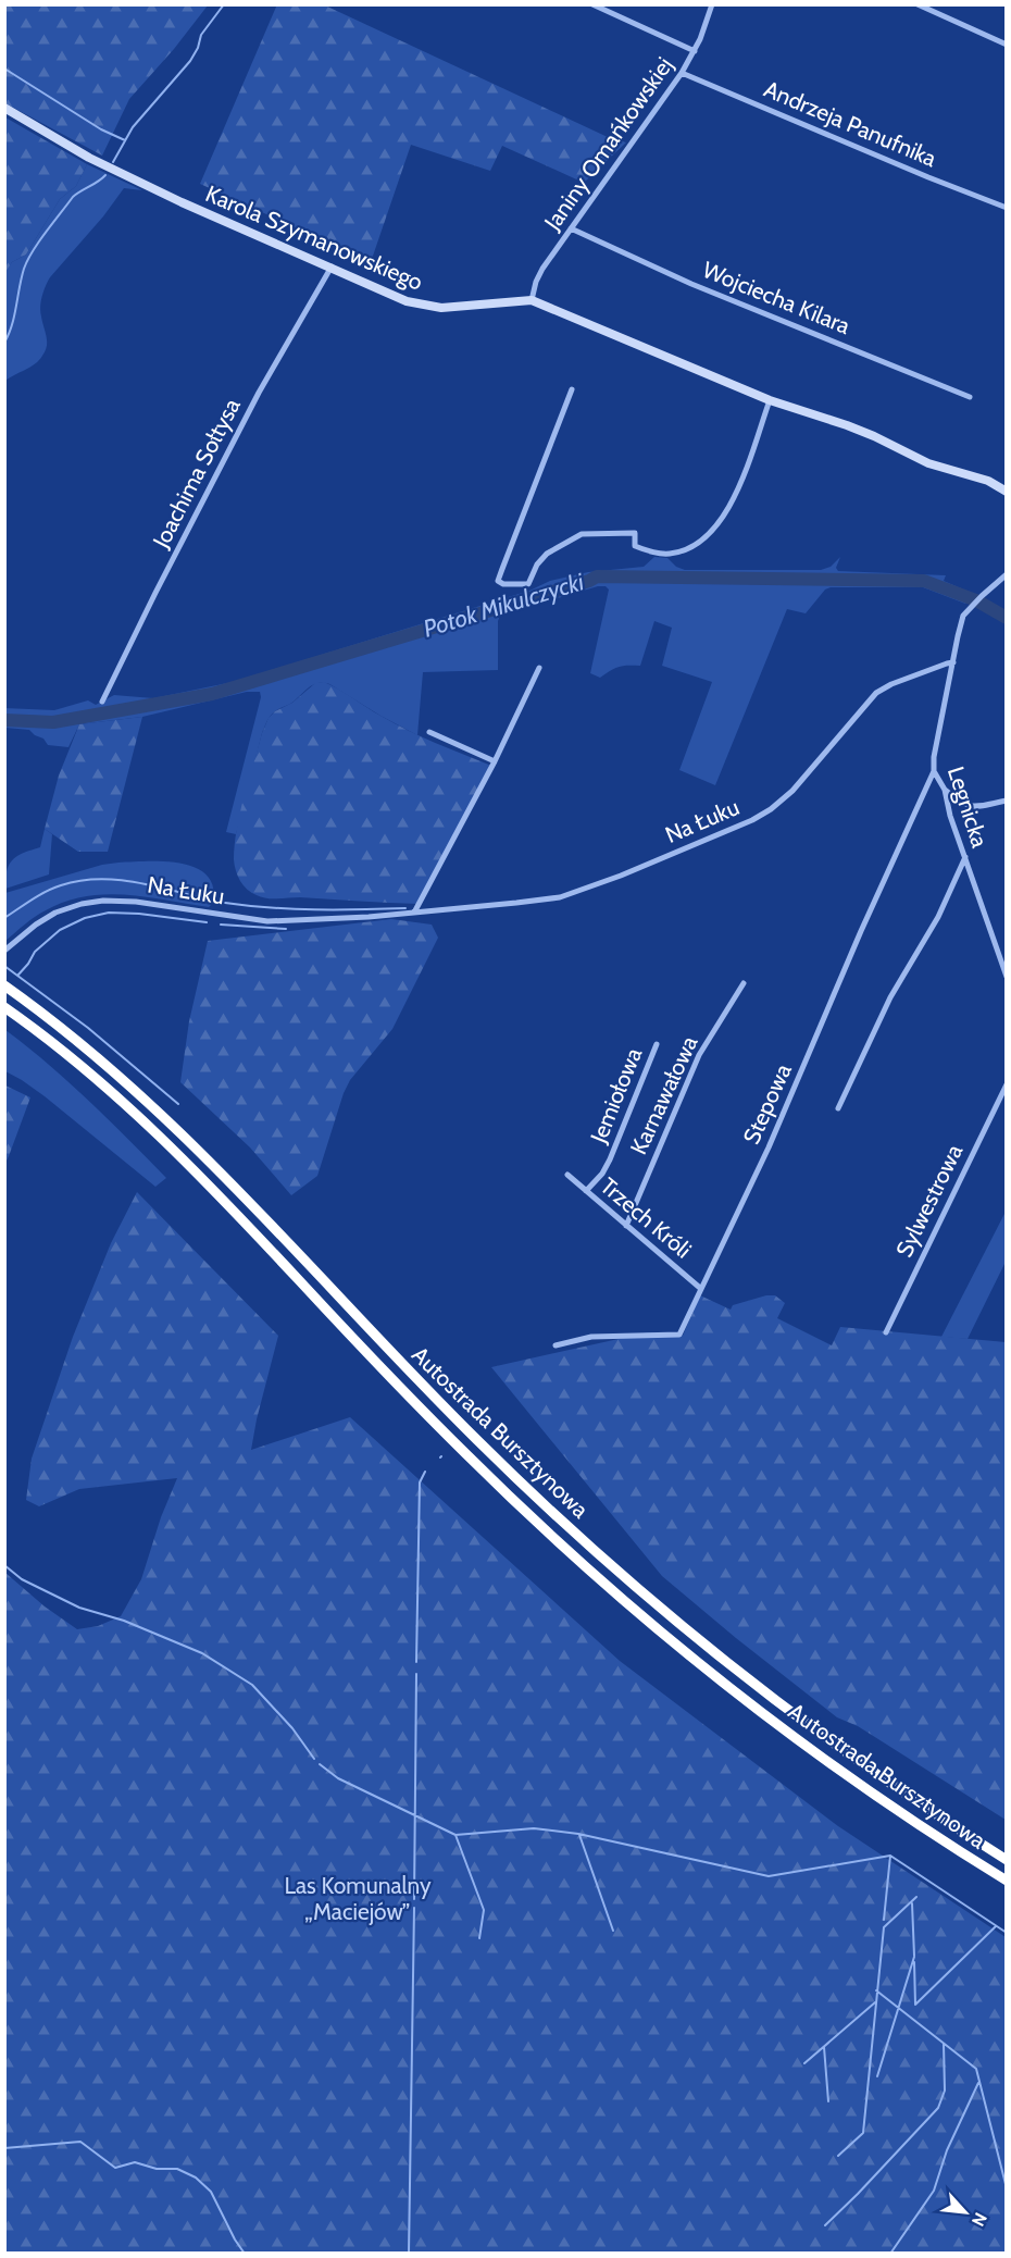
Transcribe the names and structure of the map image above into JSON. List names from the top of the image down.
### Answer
{
  "streets": {
    "highway": ["Autostrada Bursztynowa"],
    "street": [
      "Andrzeja Panufnika",
      "Janiny Omańkowskiej",
      "Karola Szymanowskiego",
      "Wojciecha Kilara",
      "Joachima Sołtysa",
      "Legnicka",
      "Na Łuku",
      "Jemiołowa",
      "Karnawałowa",
      "Stepowa",
      "Sylwestrowa",
      "Trzech Króli"
    ]
  },
  "crossings": [
    ["Andrzeja Panufnika", "Janiny Omańkowskiej"],
    ["Janiny Omańkowskiej", "Karola Szymanowskiego"],
    ["Janiny Omańkowskiej", "Wojciecha Kilara"],
    ["Karola Szymanowskiego", "Joachima Sołtysa"],
    ["Legnicka", "Na Łuku"],
    ["Legnicka", "Stepowa"],
    ["Jemiołowa", "Trzech Króli"],
    ["Karnawałowa", "Trzech Króli"],
    ["Stepowa", "Trzech Króli"]
  ],
  "water": ["Potok Mikulczycki"],
  "parks": ["Las Komunalny „Maciejów”"],
  "north": "bottom right"
}
